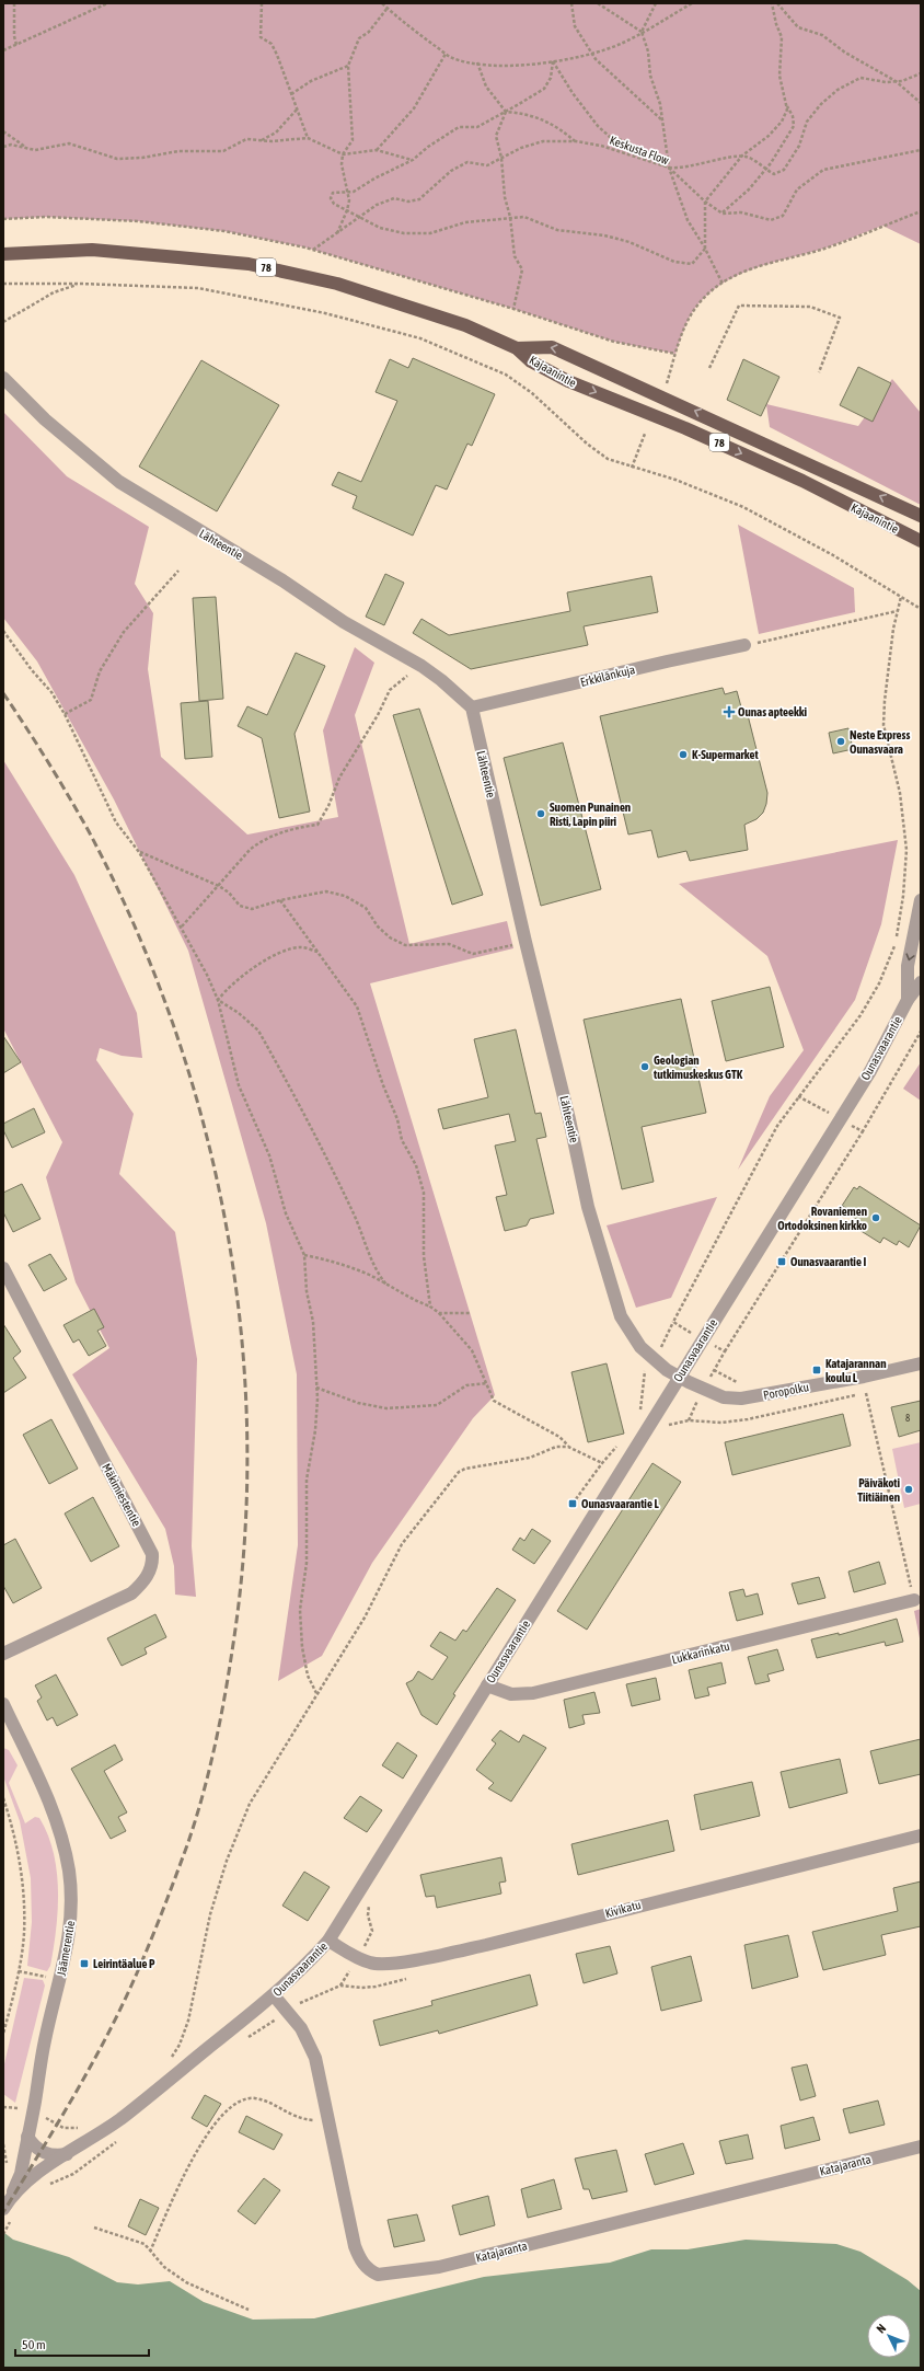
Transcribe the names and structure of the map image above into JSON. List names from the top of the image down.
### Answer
{
  "streets": {
    "main road": ["78", "Kajaanintie"],
    "street": [
      "Lähteentie",
      "Erkkilänkuja",
      "Ounasvaarantie",
      "Poropolku",
      "Mäkimiestentie",
      "Lukkarinkatu",
      "Kivikatu",
      "Jäämerentie",
      "Katajaranta"
    ],
    "path": ["Keskusta Flow"]
  },
  "crossings": [
    ["78", "Kajaanintie"],
    ["Lähteentie", "Erkkilänkuja"],
    ["Lähteentie", "Ounasvaarantie"],
    ["Lähteentie", "Poropolku"],
    ["Ounasvaarantie", "Poropolku"],
    ["Ounasvaarantie", "Lukkarinkatu"],
    ["Ounasvaarantie", "Kivikatu"],
    ["Ounasvaarantie", "Jäämerentie"],
    ["Ounasvaarantie", "Katajaranta"]
  ],
  "places": {
    "health": ["Ounas apteekki"],
    "other": [
      "Neste Express Ounasvaara",
      "K-Supermarket",
      "Suomen Punainen Risti, Lapin piiri",
      "Geologian tutkimuskeskus GTK",
      "Rovaniemen Ortodoksinen kirkko",
      "Päiväkoti Tiitiäinen"
    ],
    "transit": [
      "Ounasvaarantie I",
      "Katajarannan koulu L",
      "Ounasvaarantie L",
      "Leirintäalue P"
    ]
  },
  "house_numbers": ["8"],
  "scale_bar": "50 m",
  "north": "top left"
}
